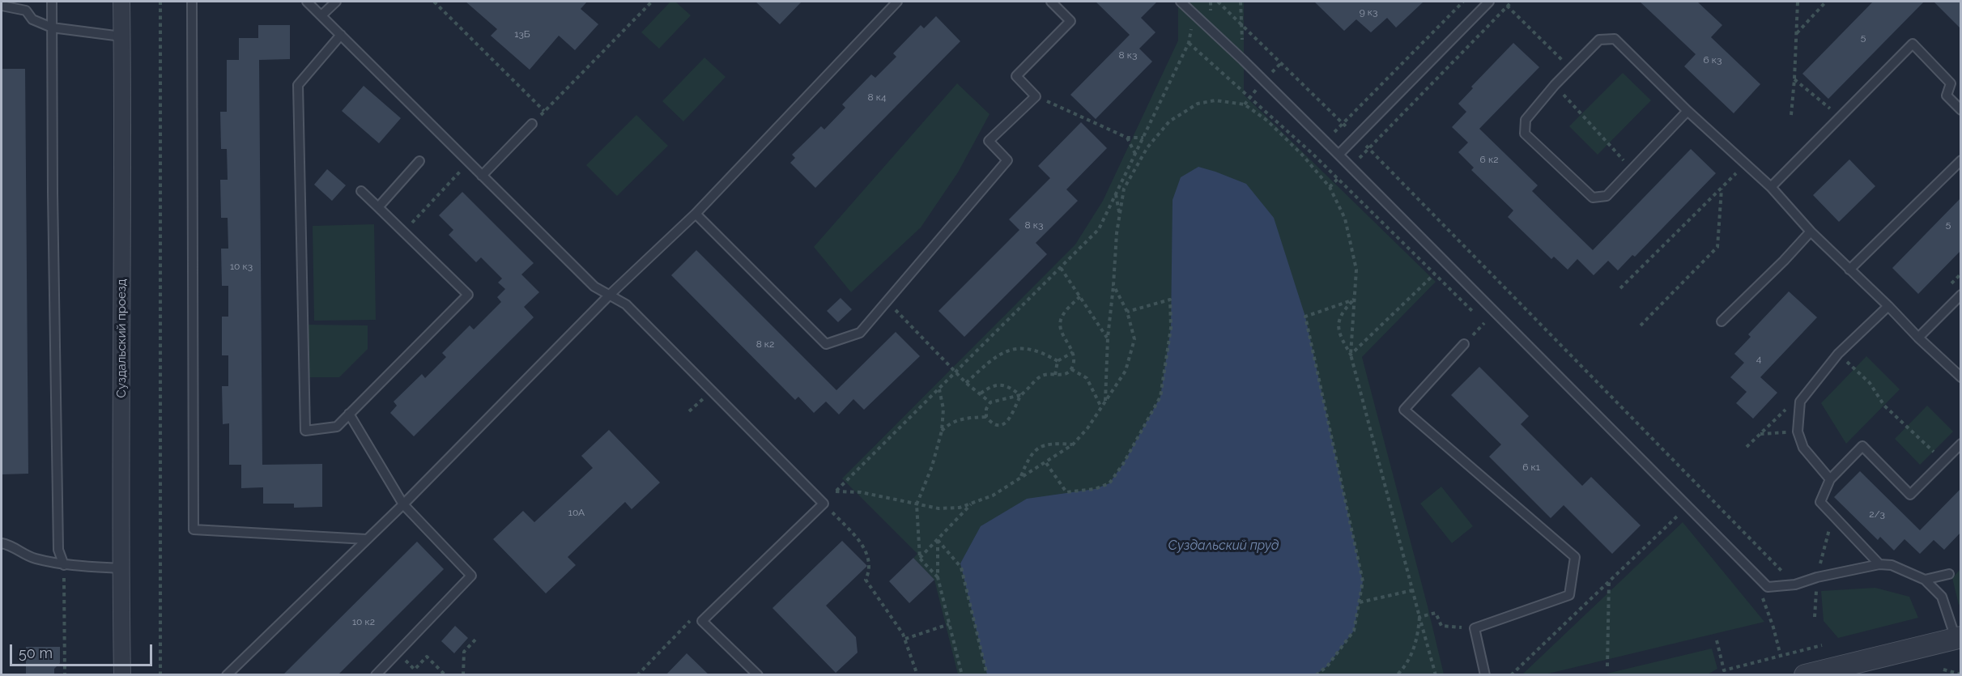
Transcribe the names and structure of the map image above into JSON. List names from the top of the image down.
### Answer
{
  "streets": {
    "street": ["Суздальский проезд"]
  },
  "water": ["Суздальский пруд"],
  "house_numbers": [
    "9 к3",
    "13Б",
    "5",
    "8 к3",
    "6 к3",
    "8 к4",
    "6 к2",
    "5",
    "8 к3",
    "10 к3",
    "8 к2",
    "4",
    "6 к1",
    "10А",
    "2/3",
    "10 к2"
  ],
  "scale_bar": "50 m"
}
